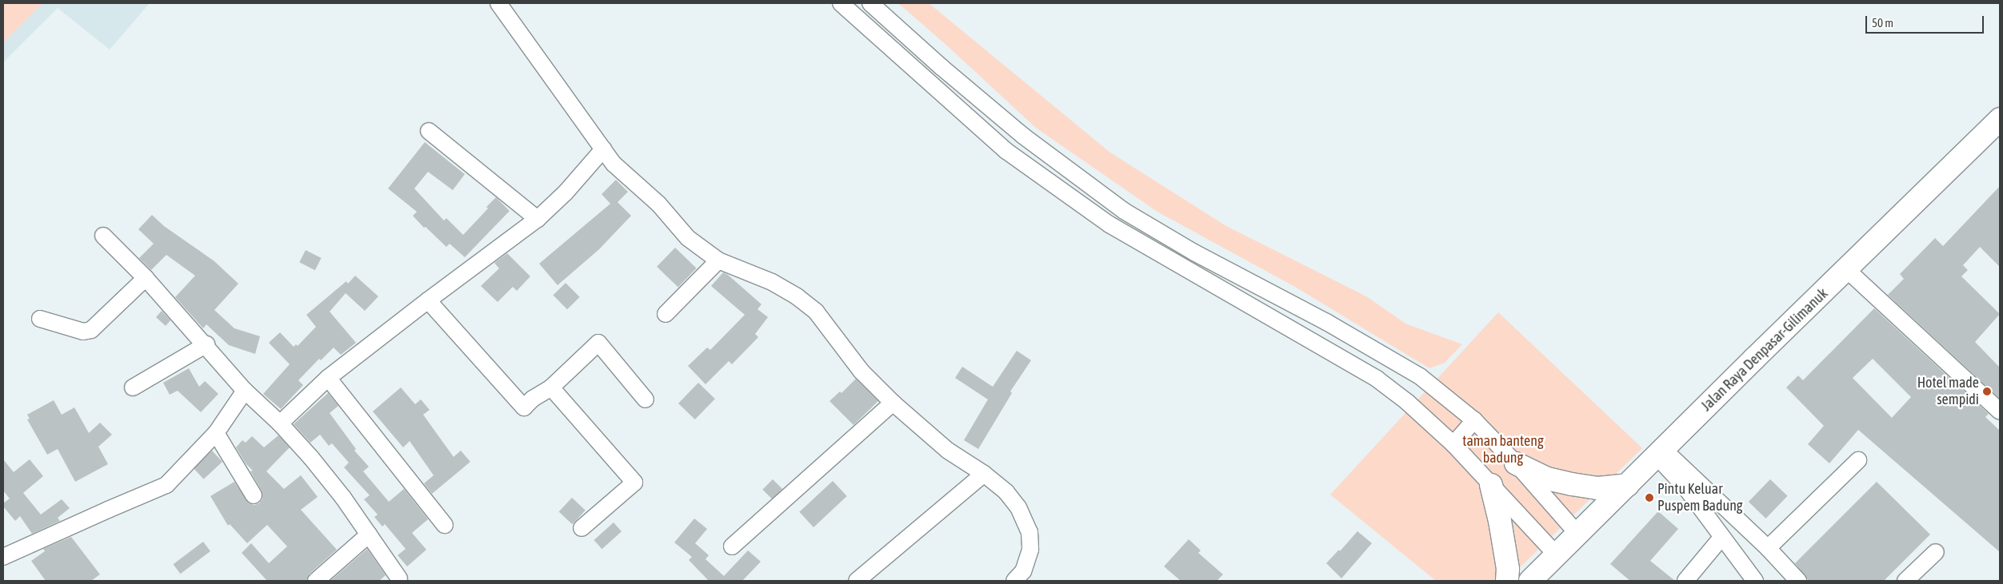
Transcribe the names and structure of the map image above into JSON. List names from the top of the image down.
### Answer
{
  "streets": {
    "highway": ["Jalan Raya Denpasar-Gilimanuk"]
  },
  "parks": ["taman banteng badung"],
  "places": ["Hotel made sempidi", "Pintu Keluar Puspem Badung"],
  "scale_bar": "50 m"
}
